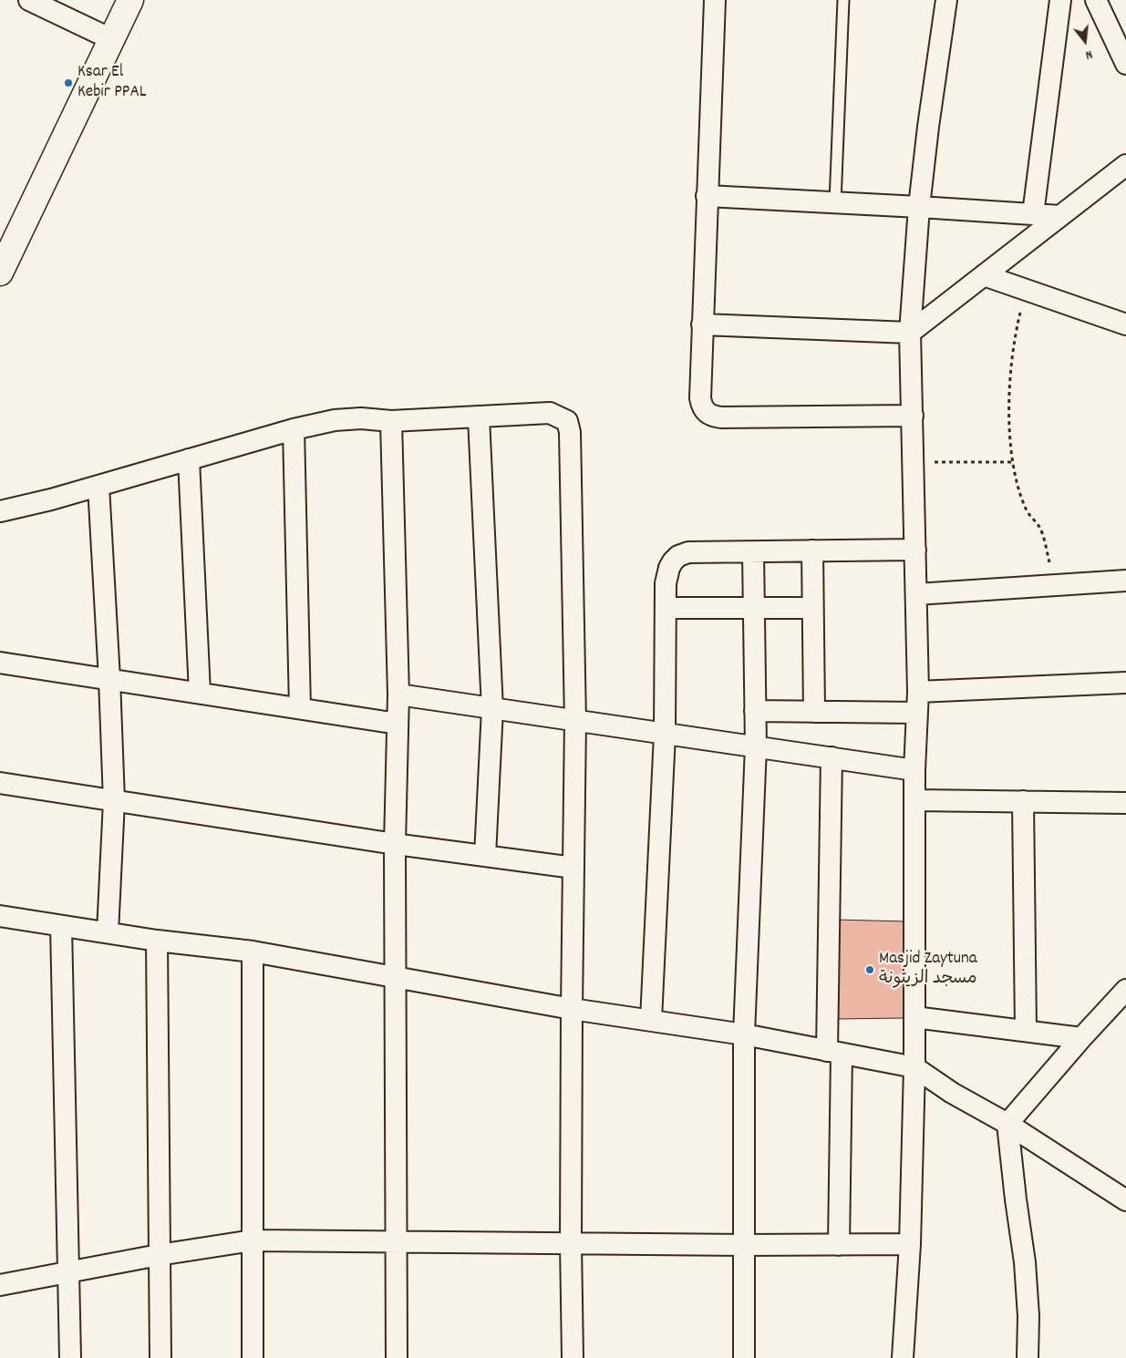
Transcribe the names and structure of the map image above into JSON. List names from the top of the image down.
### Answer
{
  "places": ["Ksar El Kebir PPAL", "Masjid Zaytuna مسجد الزيتونة"],
  "north": "bottom"
}
